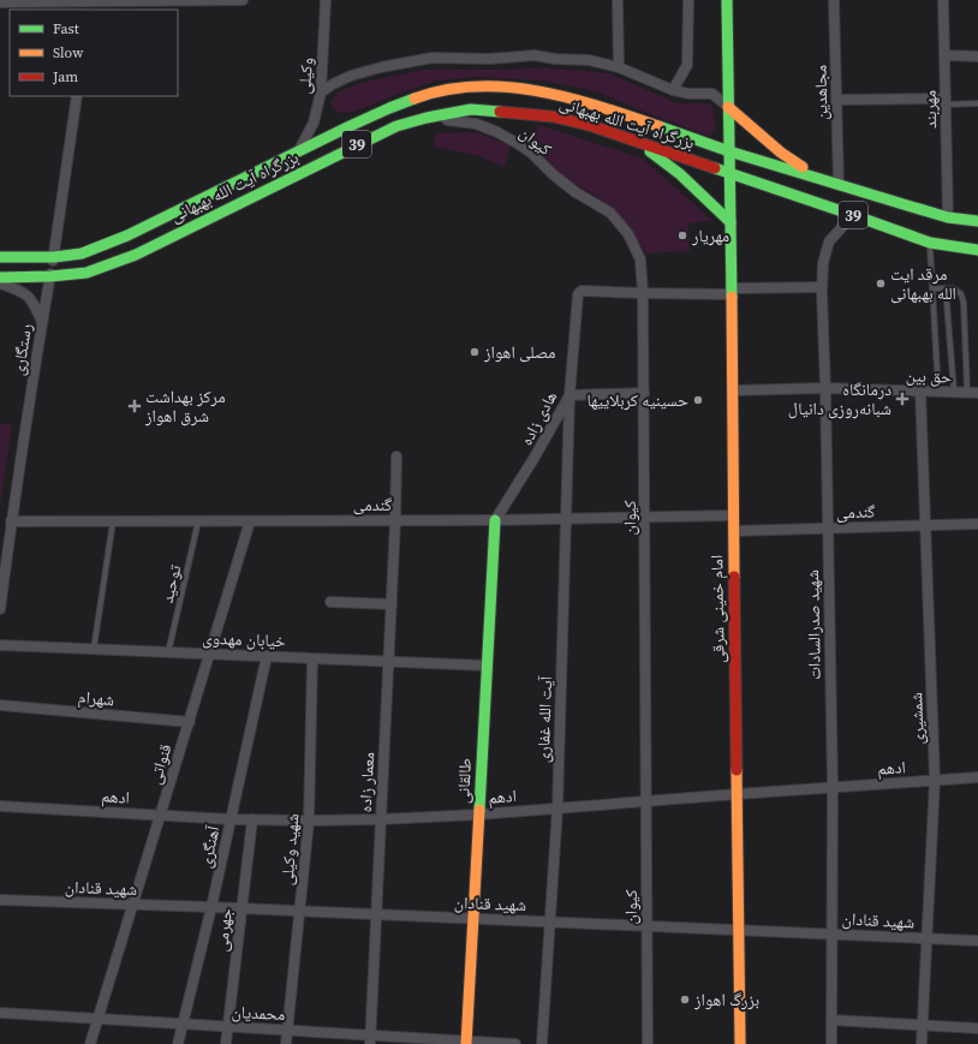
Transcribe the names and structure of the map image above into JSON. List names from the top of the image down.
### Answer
{
  "streets": {
    "main road": [
      "بزرگراه آیت الله بهبهانی",
      "39",
      "امام خمینی شرقی",
      "طالقانی"
    ],
    "street": [
      "وکیلی",
      "مجاهدین",
      "مهربند",
      "کیوان",
      "رستگاری",
      "حق بین",
      "هادی زاده",
      "گندمی",
      "شهید صدرالسادات",
      "خیابان مهدوی",
      "شهرام",
      "شمشیری",
      "آیت الله غفاری",
      "قنواتی",
      "ادهم",
      "معمار زاده",
      "آهنگری",
      "شهید وکیلی",
      "شهید قنادان",
      "جهرمی",
      "محمدیان"
    ],
    "lane": ["توحید"]
  },
  "crossings": [
    ["وکیلی", "بزرگراه آیت الله بهبهانی"],
    ["مجاهدین", "بزرگراه آیت الله بهبهانی"],
    ["مهربند", "بزرگراه آیت الله بهبهانی"],
    ["بزرگراه آیت الله بهبهانی", "کیوان"],
    ["بزرگراه آیت الله بهبهانی", "رستگاری"],
    ["بزرگراه آیت الله بهبهانی", "امام خمینی شرقی"],
    ["بزرگراه آیت الله بهبهانی", "شهید صدرالسادات"],
    ["کیوان", "هادی زاده"],
    ["کیوان", "گندمی"],
    ["کیوان", "ادهم"],
    ["کیوان", "شهید قنادان"],
    ["رستگاری", "گندمی"],
    ["حق بین", "امام خمینی شرقی"],
    ["حق بین", "شهید صدرالسادات"],
    ["حق بین", "شمشیری"],
    ["هادی زاده", "گندمی"],
    ["هادی زاده", "آیت الله غفاری"],
    ["هادی زاده", "طالقانی"],
    ["گندمی", "توحید"],
    ["گندمی", "امام خمینی شرقی"],
    ["گندمی", "شهید صدرالسادات"],
    ["گندمی", "شمشیری"],
    ["گندمی", "آیت الله غفاری"],
    ["گندمی", "قنواتی"],
    ["گندمی", "طالقانی"],
    ["گندمی", "معمار زاده"],
    ["توحید", "خیابان مهدوی"],
    ["امام خمینی شرقی", "ادهم"],
    ["امام خمینی شرقی", "شهید قنادان"],
    ["شهید صدرالسادات", "ادهم"],
    ["شهید صدرالسادات", "شهید قنادان"],
    ["خیابان مهدوی", "قنواتی"],
    ["خیابان مهدوی", "طالقانی"],
    ["خیابان مهدوی", "معمار زاده"],
    ["خیابان مهدوی", "آهنگری"],
    ["خیابان مهدوی", "شهید وکیلی"],
    ["شهرام", "قنواتی"],
    ["شمشیری", "ادهم"],
    ["شمشیری", "شهید قنادان"],
    ["آیت الله غفاری", "ادهم"],
    ["آیت الله غفاری", "شهید قنادان"],
    ["قنواتی", "ادهم"],
    ["قنواتی", "شهید قنادان"],
    ["قنواتی", "محمدیان"],
    ["ادهم", "طالقانی"],
    ["ادهم", "معمار زاده"],
    ["ادهم", "آهنگری"],
    ["ادهم", "شهید وکیلی"],
    ["ادهم", "جهرمی"],
    ["طالقانی", "شهید قنادان"],
    ["طالقانی", "محمدیان"],
    ["معمار زاده", "شهید قنادان"],
    ["معمار زاده", "محمدیان"],
    ["آهنگری", "شهید قنادان"],
    ["آهنگری", "محمدیان"],
    ["شهید وکیلی", "شهید قنادان"],
    ["شهید وکیلی", "محمدیان"],
    ["شهید قنادان", "جهرمی"],
    ["جهرمی", "محمدیان"]
  ],
  "places": {
    "other": [
      "مهریار",
      "مرقد ایت الله بهبهانی",
      "مصلی اهواز",
      "حسینیه کربلاییها",
      "بزرگ اهواز"
    ],
    "health": ["درمانگاه شبانه‌روزی دانیال", "مرکز بهداشت شرق اهواز"]
  },
  "legend": ["Fast", "Slow", "Jam"]
}
